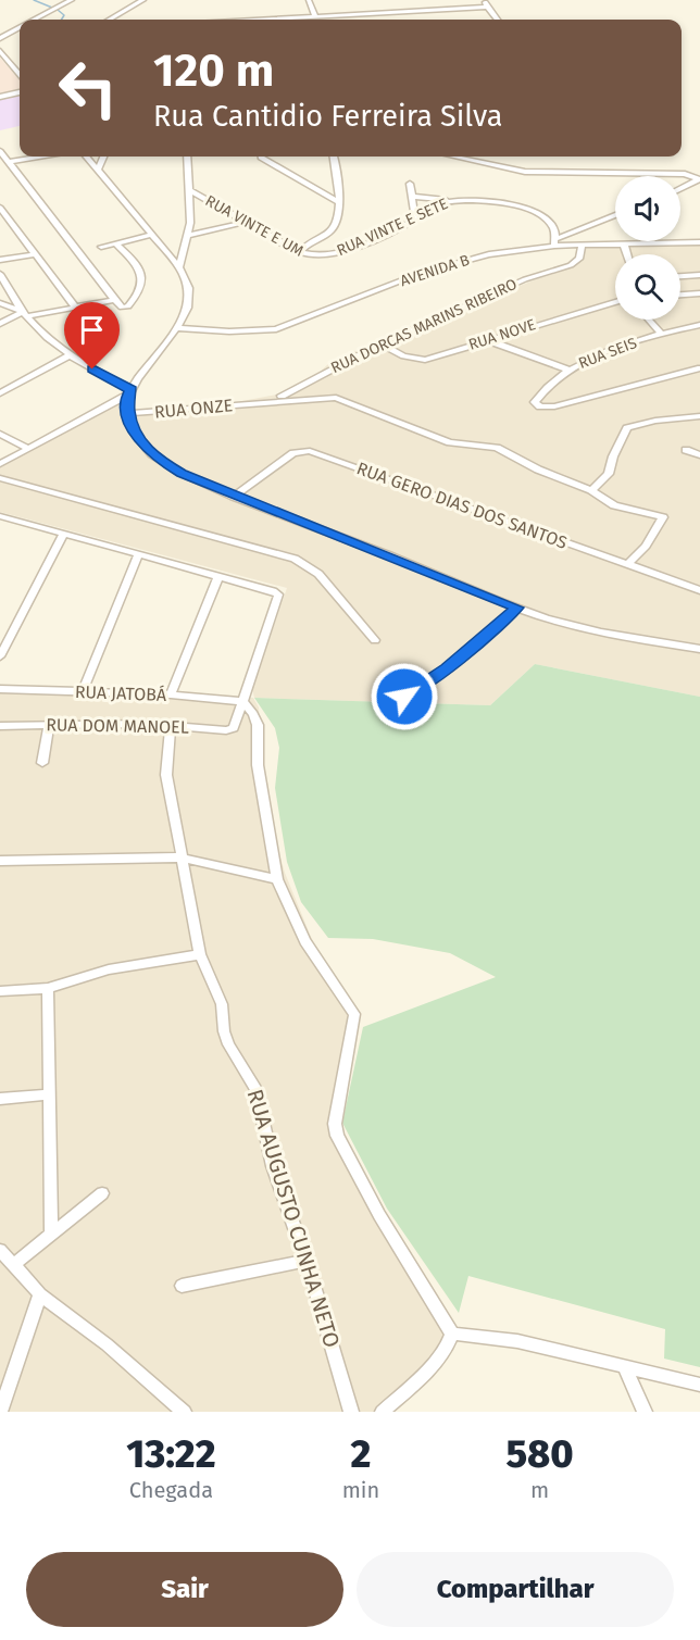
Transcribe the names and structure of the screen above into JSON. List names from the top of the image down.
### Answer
{
  "streets": {
    "street": [
      "RUA VINTE E UM",
      "RUA VINTE E SETE",
      "AVENIDA B",
      "RUA DORCAS MARINS RIBEIRO",
      "RUA NOVE",
      "RUA SEIS",
      "RUA ONZE",
      "RUA GERO DIAS DOS SANTOS",
      "RUA JATOBÁ",
      "RUA DOM MANOEL",
      "RUA AUGUSTO CUNHA NETO"
    ]
  },
  "crossings": [
    ["RUA VINTE E UM", "RUA VINTE E SETE"],
    ["RUA VINTE E SETE", "AVENIDA B"],
    ["AVENIDA B", "RUA DORCAS MARINS RIBEIRO"],
    ["RUA DORCAS MARINS RIBEIRO", "RUA NOVE"],
    ["RUA DORCAS MARINS RIBEIRO", "RUA ONZE"],
    ["RUA JATOBÁ", "RUA DOM MANOEL"],
    ["RUA DOM MANOEL", "RUA AUGUSTO CUNHA NETO"]
  ],
  "page": {
    "turn": ["120 m", "Rua Cantidio Ferreira Silva"],
    "eta": [
      "13:22",
      "Chegada",
      "2",
      "min",
      "580",
      "m"
    ],
    "buttons": ["Sair", "Compartilhar"]
  }
}
